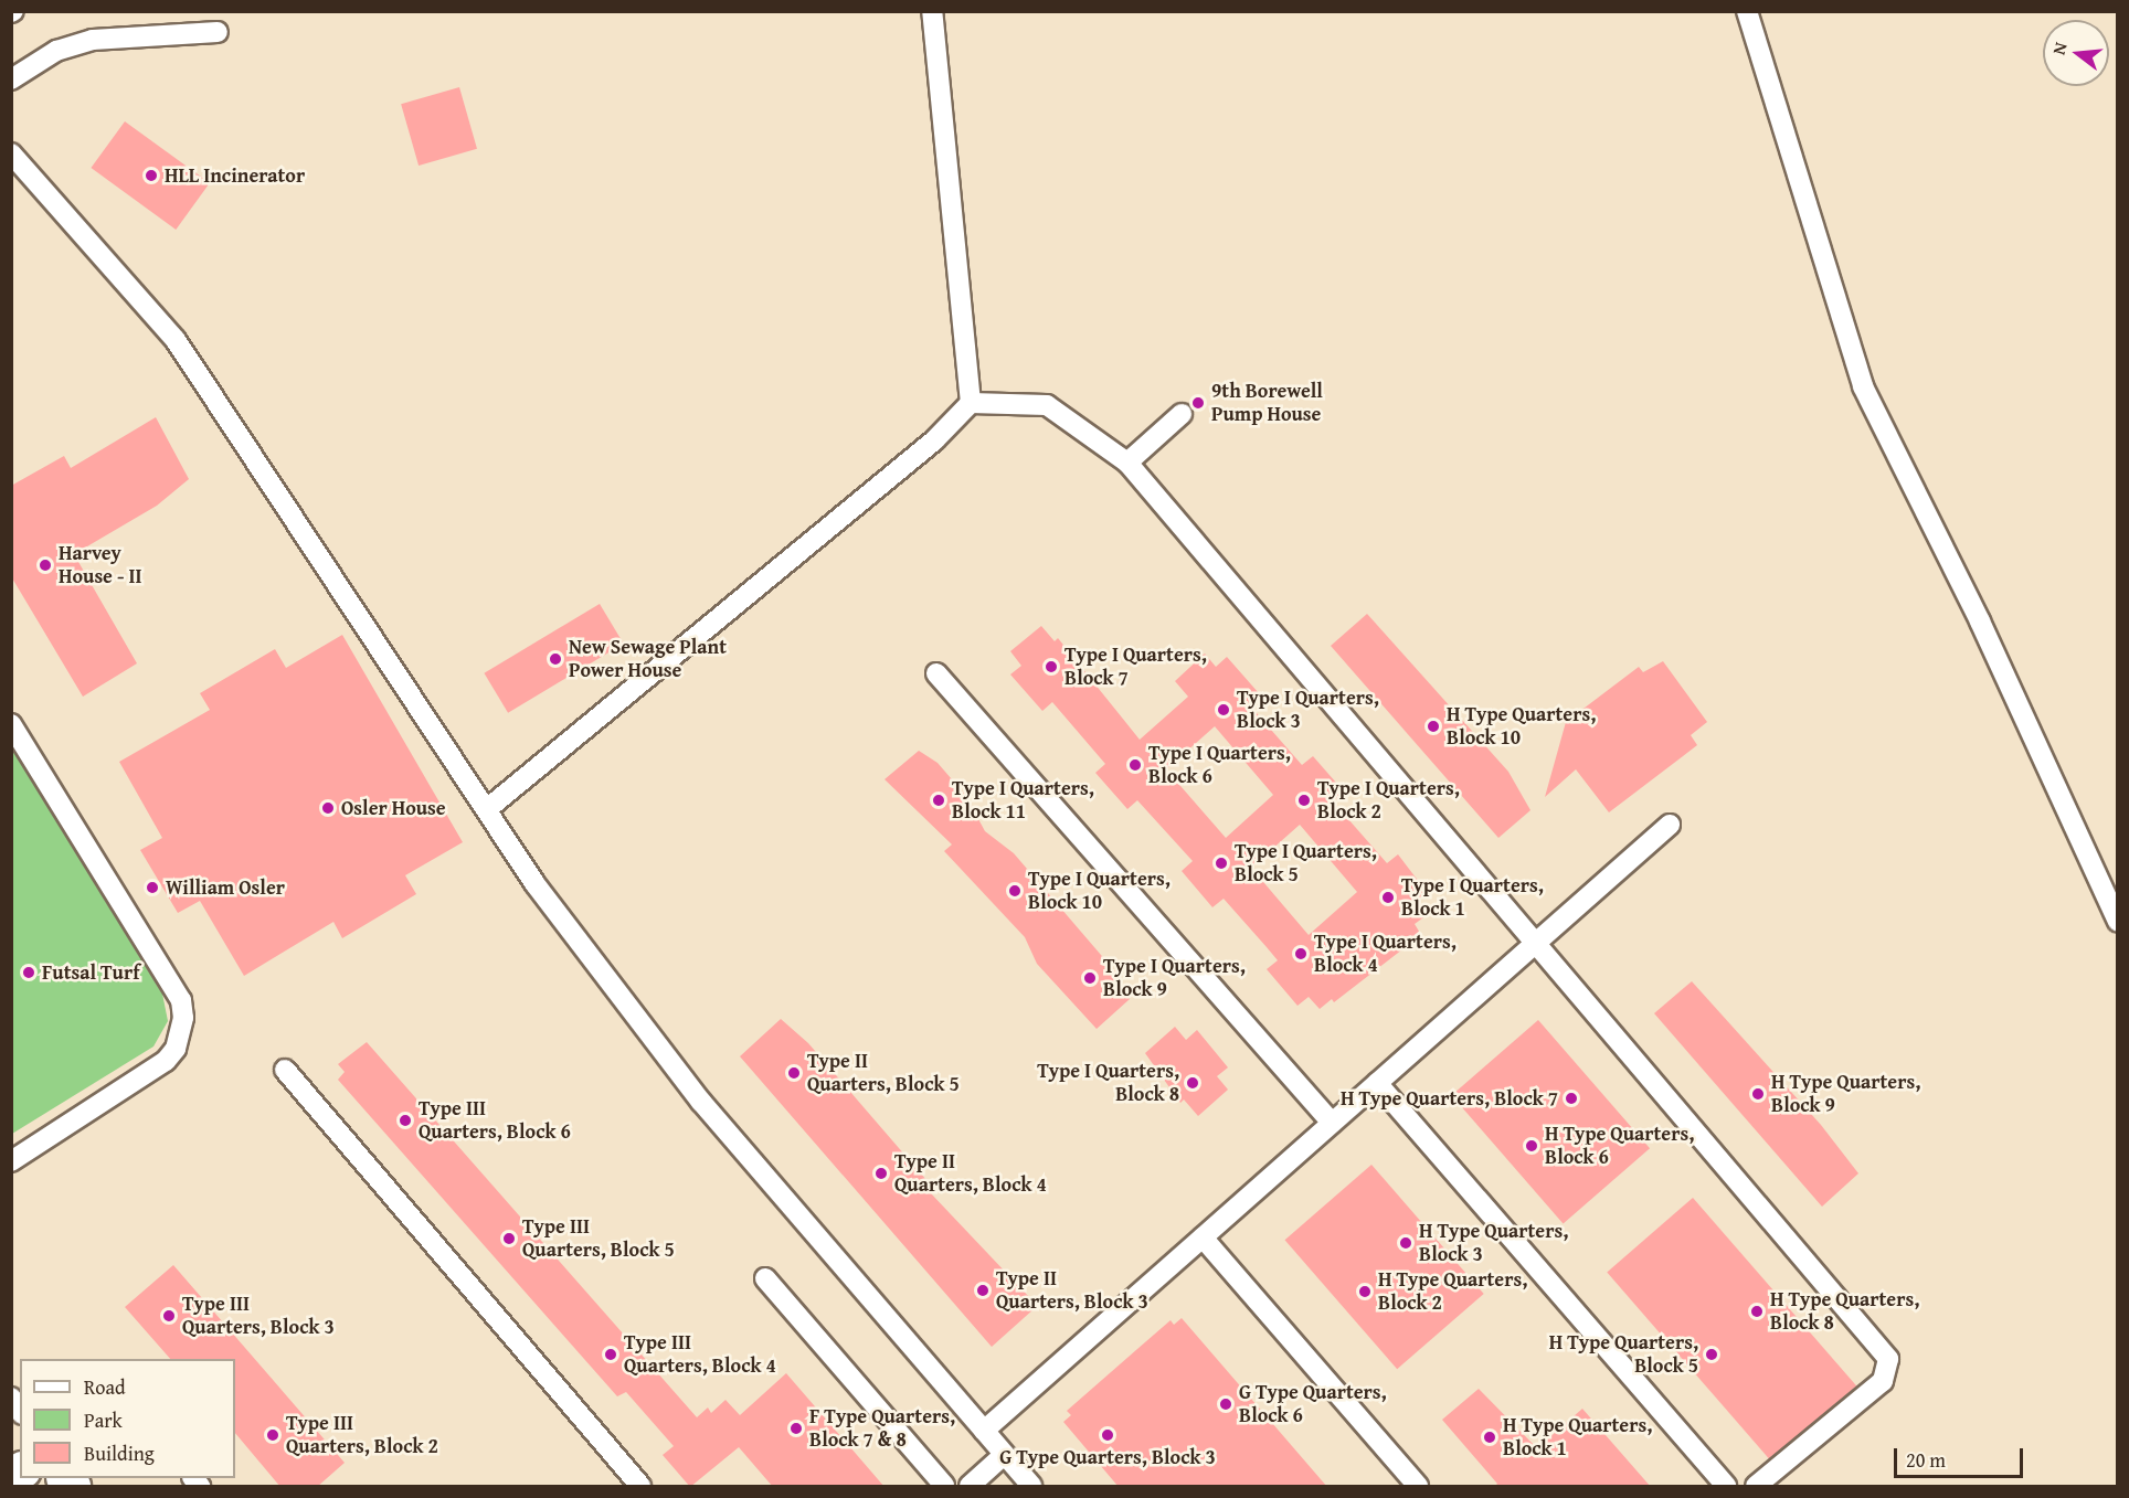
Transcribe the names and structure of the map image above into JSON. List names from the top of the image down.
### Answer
{
  "places": [
    "HLL Incinerator",
    "9th Borewell Pump House",
    "Harvey House - II",
    "New Sewage Plant Power House",
    "Type I Quarters, Block 7",
    "Type I Quarters, Block 3",
    "H Type Quarters, Block 10",
    "Type I Quarters, Block 6",
    "Type I Quarters, Block 11",
    "Type I Quarters, Block 2",
    "Osler House",
    "Type I Quarters, Block 5",
    "William Osler",
    "Type I Quarters, Block 10",
    "Type I Quarters, Block 1",
    "Type I Quarters, Block 4",
    "Futsal Turf",
    "Type I Quarters, Block 9",
    "Type II Quarters, Block 5",
    "Type I Quarters, Block 8",
    "H Type Quarters, Block 9",
    "H Type Quarters, Block 7",
    "Type III Quarters, Block 6",
    "H Type Quarters, Block 6",
    "Type II Quarters, Block 4",
    "Type III Quarters, Block 5",
    "H Type Quarters, Block 3",
    "Type II Quarters, Block 3",
    "H Type Quarters, Block 2",
    "H Type Quarters, Block 8",
    "Type III Quarters, Block 3",
    "Type III Quarters, Block 4",
    "H Type Quarters, Block 5",
    "G Type Quarters, Block 6",
    "F Type Quarters, Block 7 & 8",
    "Type III Quarters, Block 2",
    "G Type Quarters, Block 3",
    "H Type Quarters, Block 1"
  ],
  "legend": ["Road", "Park", "Building"],
  "scale_bar": "20 m",
  "north": "left"
}
